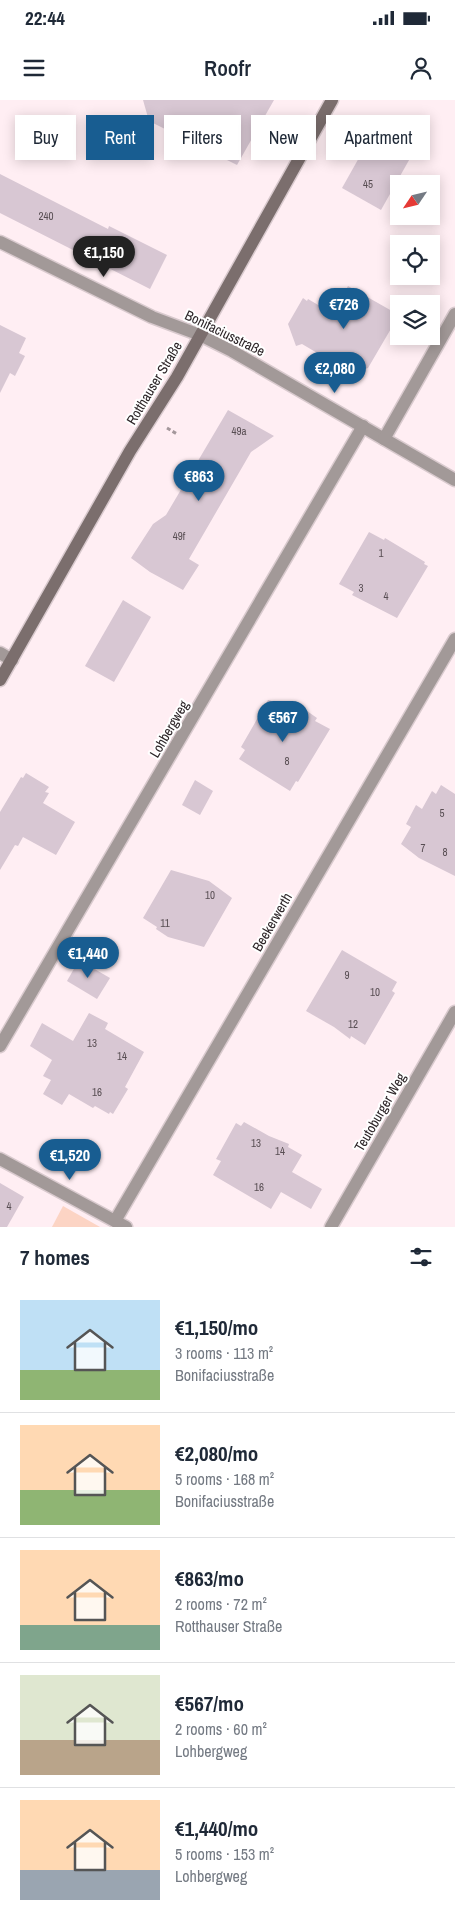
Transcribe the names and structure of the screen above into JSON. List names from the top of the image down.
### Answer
{
  "streets": {
    "main road": ["Rotthauser Straße"],
    "street": [
      "Bonifaciusstraße",
      "Lohbergweg",
      "Beekerwerth",
      "Teutoburger Weg"
    ]
  },
  "crossings": [
    ["Bonifaciusstraße", "Rotthauser Straße"],
    ["Bonifaciusstraße", "Lohbergweg"]
  ],
  "house_numbers": [
    "45",
    "240",
    "49a",
    "49f",
    "1",
    "3",
    "4",
    "8",
    "5",
    "7",
    "8",
    "10",
    "11",
    "9",
    "10",
    "12",
    "13",
    "14",
    "16",
    "13",
    "14",
    "16",
    "4"
  ],
  "north": "bottom left",
  "page": {
    "status": "22:44",
    "header": "Roofr",
    "chip": [
      "Buy",
      "Rent",
      "Filters",
      "New",
      "Apartment"
    ],
    "price": [
      "€1,150",
      "€726",
      "€2,080",
      "€863",
      "€567",
      "€1,440",
      "€1,520"
    ],
    "heading": "7 homes",
    "list": [
      {
        "name": "€1,150/mo",
        "note": "3 rooms · 113 m² · Bonifaciusstraße"
      },
      {
        "name": "€2,080/mo",
        "note": "5 rooms · 168 m² · Bonifaciusstraße"
      },
      {
        "name": "€863/mo",
        "note": "2 rooms · 72 m² · Rotthauser Straße"
      },
      {
        "name": "€567/mo",
        "note": "2 rooms · 60 m² · Lohbergweg"
      },
      {
        "name": "€1,440/mo",
        "note": "5 rooms · 153 m² · Lohbergweg"
      }
    ]
  }
}
